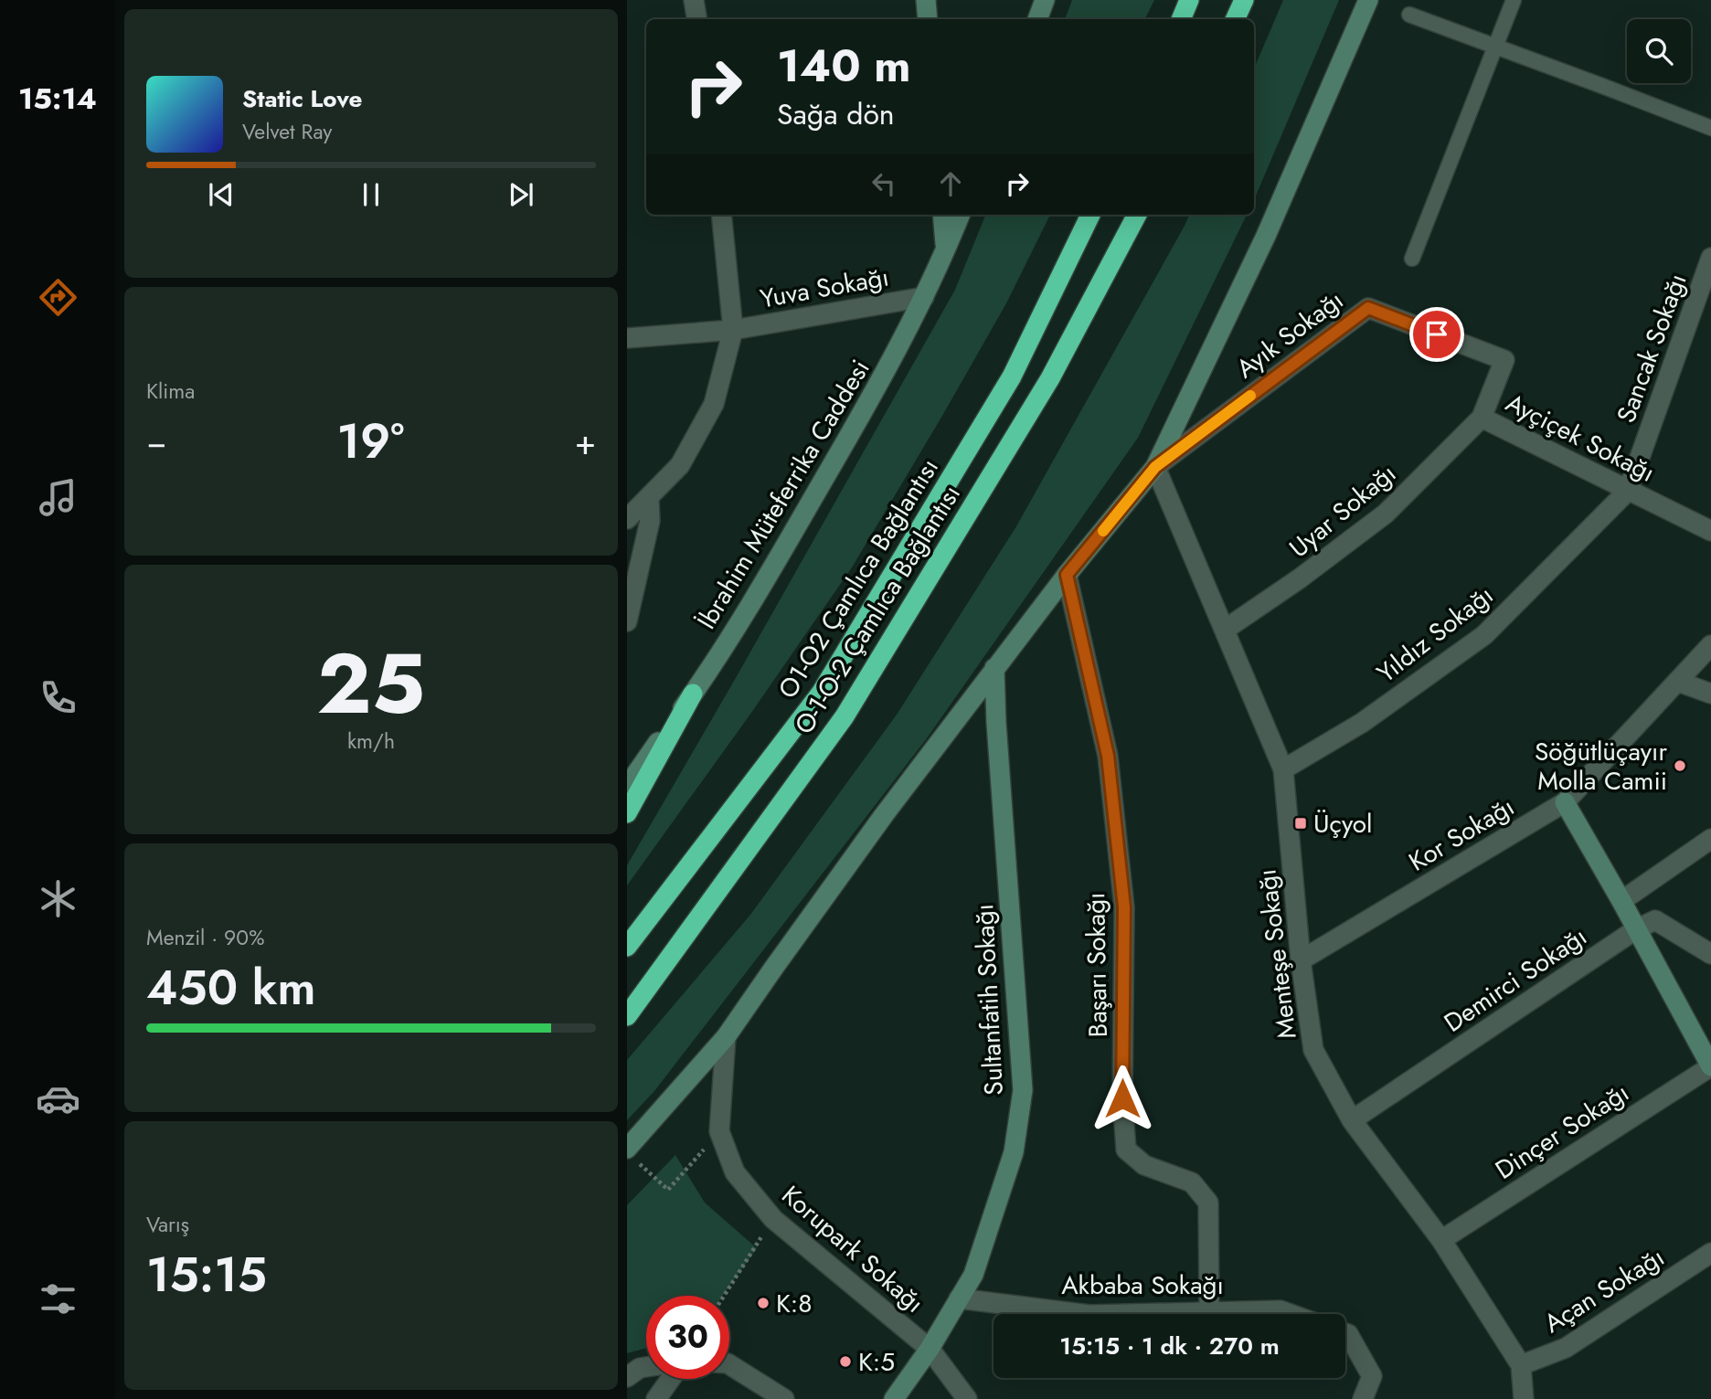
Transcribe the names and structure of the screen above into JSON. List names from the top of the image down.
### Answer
{
  "streets": {
    "highway": ["O1-O2 Çamlıca Bağlantısı", "O-1-O-2 Çamlıca Bağlantısı"],
    "main road": ["İbrahim Müteferrika Caddesi", "Sultanfatih Sokağı"],
    "street": [
      "Yuva Sokağı",
      "Ayık Sokağı",
      "Sancak Sokağı",
      "Ayçiçek Sokağı",
      "Uyar Sokağı",
      "Yıldız Sokağı",
      "Kor Sokağı",
      "Menteşe Sokağı",
      "Başarı Sokağı",
      "Demirci Sokağı",
      "Dinçer Sokağı",
      "Korupark Sokağı",
      "Akbaba Sokağı",
      "Açan Sokağı"
    ]
  },
  "crossings": [
    ["Yuva Sokağı", "İbrahim Müteferrika Caddesi"],
    ["Ayık Sokağı", "Ayçiçek Sokağı"],
    ["Ayık Sokağı", "Menteşe Sokağı"],
    ["Sancak Sokağı", "Ayçiçek Sokağı"],
    ["Sancak Sokağı", "Yıldız Sokağı"],
    ["Ayçiçek Sokağı", "Uyar Sokağı"],
    ["Ayçiçek Sokağı", "Yıldız Sokağı"],
    ["Uyar Sokağı", "Menteşe Sokağı"],
    ["Yıldız Sokağı", "Menteşe Sokağı"],
    ["Kor Sokağı", "Menteşe Sokağı"],
    ["Menteşe Sokağı", "Demirci Sokağı"],
    ["Menteşe Sokağı", "Dinçer Sokağı"],
    ["Menteşe Sokağı", "Açan Sokağı"],
    ["Başarı Sokağı", "Akbaba Sokağı"],
    ["Sultanfatih Sokağı", "Korupark Sokağı"],
    ["Sultanfatih Sokağı", "Akbaba Sokağı"]
  ],
  "places": {
    "other": ["Söğütlüçayır Molla Camii", "K:8", "K:5"],
    "transit": ["Üçyol"]
  },
  "page": {
    "tabs": "15:14",
    "turn": ["140 m", "Sağa dön"],
    "song": ["Static Love", "Velvet Ray"],
    "tile": [
      "Klima",
      ["25", "km/h"],
      ["Menzil · 90%", "450 km"],
      ["Varış", "15:15"]
    ],
    "heat": ["−", "19°", "+"],
    "limit": "30",
    "trip": "15:15 · 1 dk · 270 m"
  }
}
